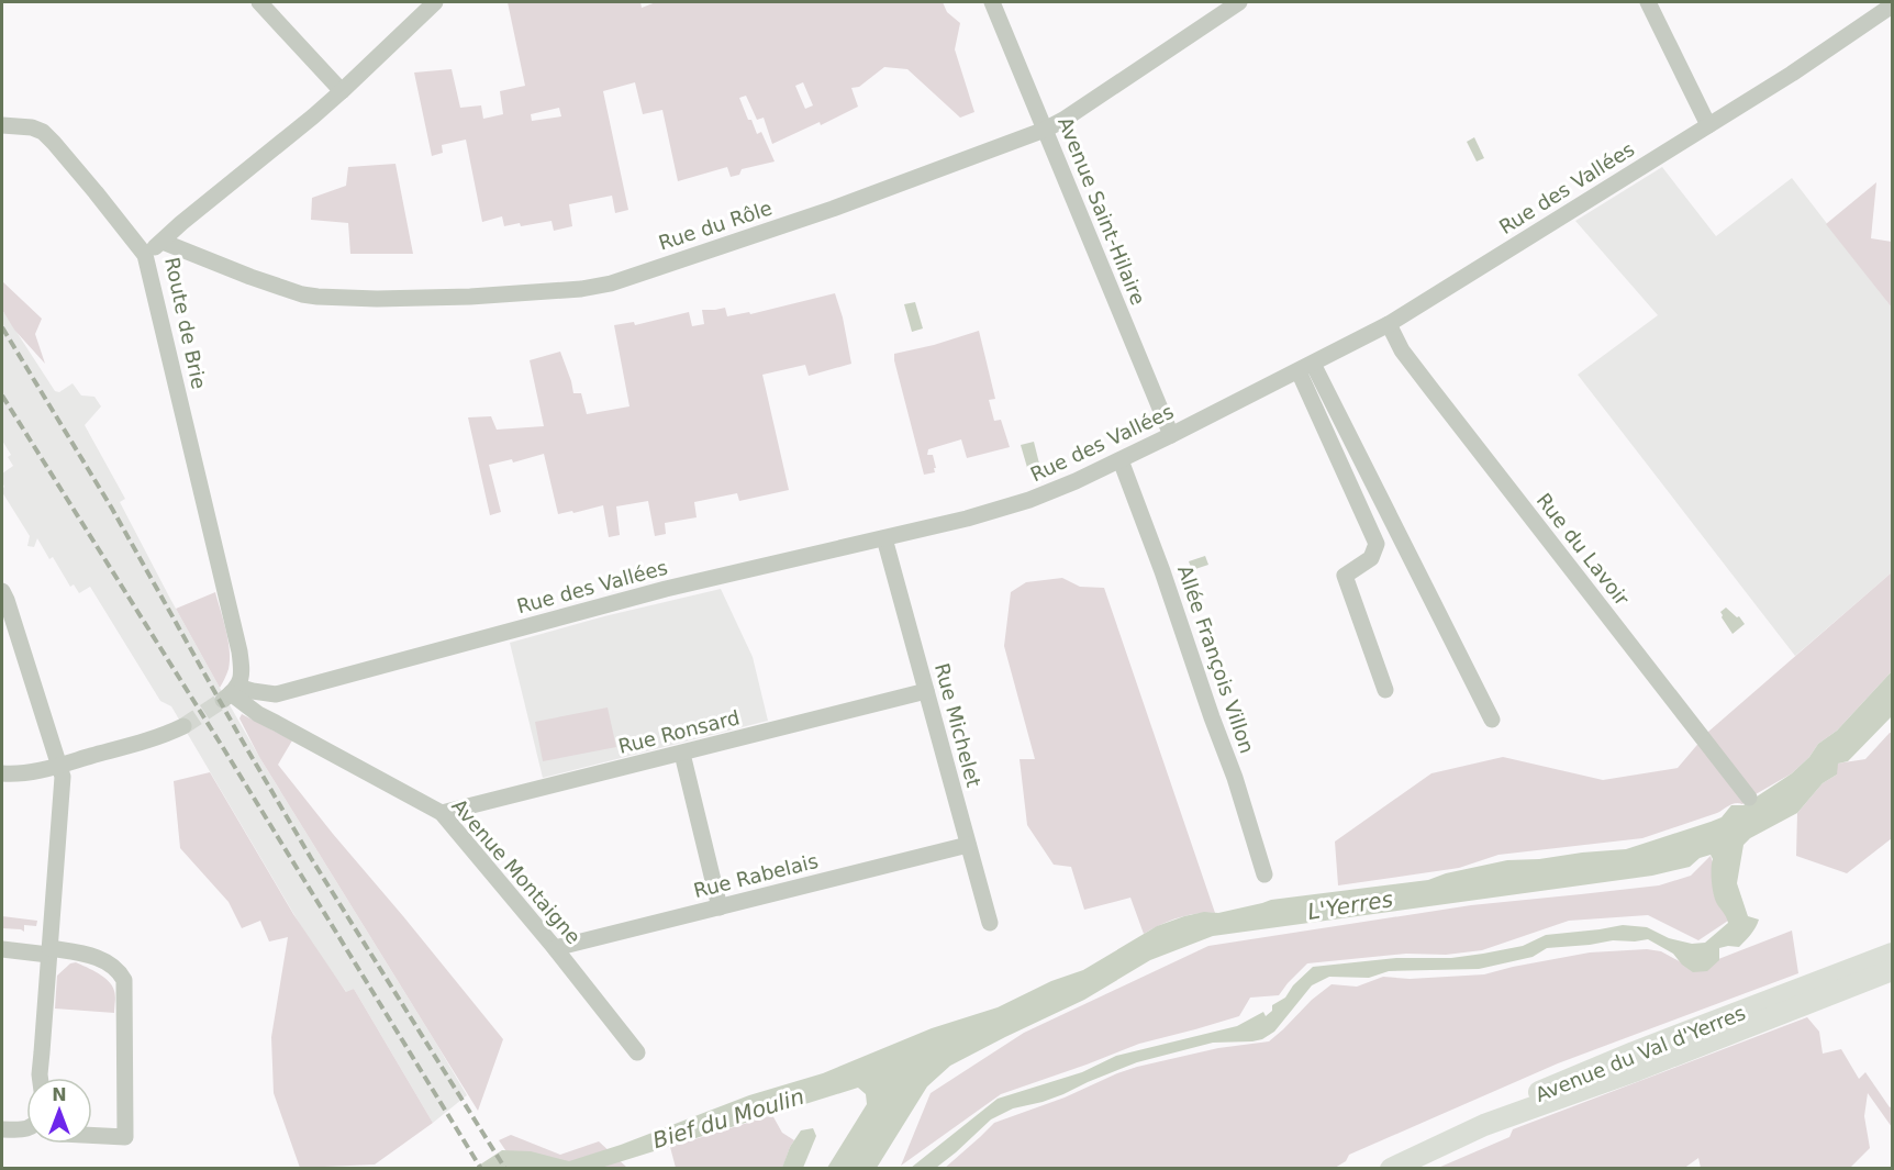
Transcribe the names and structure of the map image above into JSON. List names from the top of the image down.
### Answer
{
  "streets": {
    "main road": ["Avenue du Val d'Yerres"],
    "street": [
      "Rue des Vallées",
      "Avenue Saint-Hilaire",
      "Rue du Rôle",
      "Route de Brie",
      "Rue du Lavoir",
      "Allée François Villon",
      "Rue Michelet",
      "Rue Ronsard",
      "Avenue Montaigne",
      "Rue Rabelais"
    ]
  },
  "crossings": [
    ["Rue des Vallées", "Avenue Saint-Hilaire"],
    ["Rue des Vallées", "Route de Brie"],
    ["Rue des Vallées", "Rue du Lavoir"],
    ["Rue des Vallées", "Allée François Villon"],
    ["Rue des Vallées", "Rue Michelet"],
    ["Rue des Vallées", "Avenue Montaigne"],
    ["Avenue Saint-Hilaire", "Rue du Rôle"],
    ["Rue du Rôle", "Route de Brie"],
    ["Route de Brie", "Avenue Montaigne"],
    ["Rue Michelet", "Rue Ronsard"],
    ["Rue Michelet", "Rue Rabelais"],
    ["Rue Ronsard", "Avenue Montaigne"],
    ["Avenue Montaigne", "Rue Rabelais"]
  ],
  "water": ["L'Yerres", "Bief du Moulin"],
  "north": "top"
}
